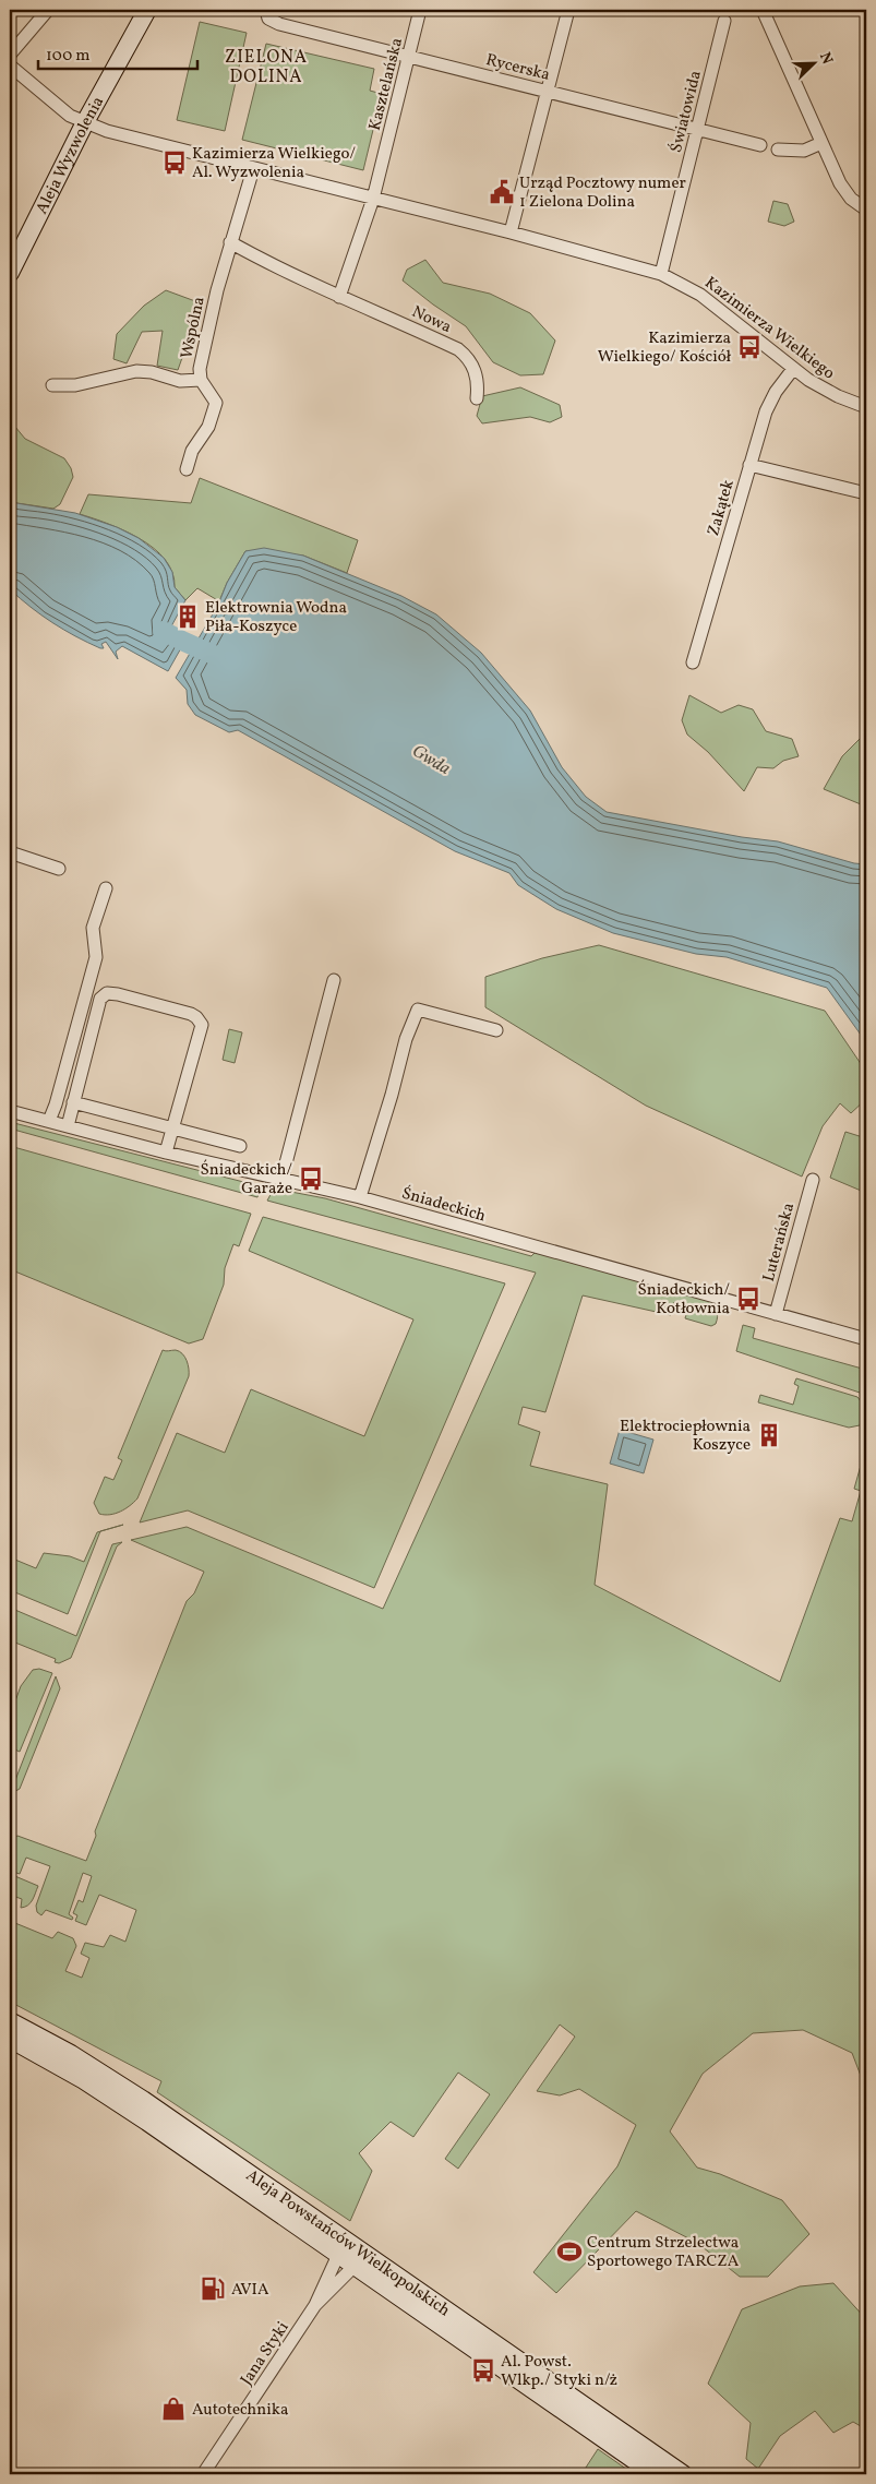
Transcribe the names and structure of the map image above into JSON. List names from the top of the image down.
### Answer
{
  "streets": {
    "main road": ["Aleja Wyzwolenia", "Aleja Powstańców Wielkopolskich"],
    "street": [
      "Rycerska",
      "Kasztelańska",
      "Światowida",
      "Nowa",
      "Wspólna",
      "Kazimierza Wielkiego",
      "Zakątek",
      "Śniadeckich",
      "Luterańska",
      "Jana Styki"
    ]
  },
  "crossings": [
    ["Rycerska", "Kasztelańska"],
    ["Rycerska", "Światowida"],
    ["Kasztelańska", "Kazimierza Wielkiego"],
    ["Światowida", "Kazimierza Wielkiego"],
    ["Aleja Wyzwolenia", "Kazimierza Wielkiego"],
    ["Nowa", "Wspólna"],
    ["Wspólna", "Kazimierza Wielkiego"],
    ["Kazimierza Wielkiego", "Zakątek"],
    ["Śniadeckich", "Luterańska"],
    ["Aleja Powstańców Wielkopolskich", "Jana Styki"]
  ],
  "districts": ["ZIELONA DOLINA"],
  "water": ["Gwda"],
  "places": {
    "bus stop": [
      "Kazimierza Wielkiego/ Al. Wyzwolenia",
      "Kazimierza Wielkiego/ Kościół",
      "Śniadeckich/ Garaże",
      "Śniadeckich/ Kotłownia",
      "Al. Powst. Wlkp./ Styki n/ż"
    ],
    "public building": ["Urząd Pocztowy numer 1 Zielona Dolina"],
    "building": ["Elektrownia Wodna Piła-Koszyce", "Elektrociepłownia Koszyce"],
    "sports": ["Centrum Strzelectwa Sportowego TARCZA"],
    "fuel station": ["AVIA"],
    "shop": ["Autotechnika"]
  },
  "scale_bar": "100 m",
  "north": "top right"
}
